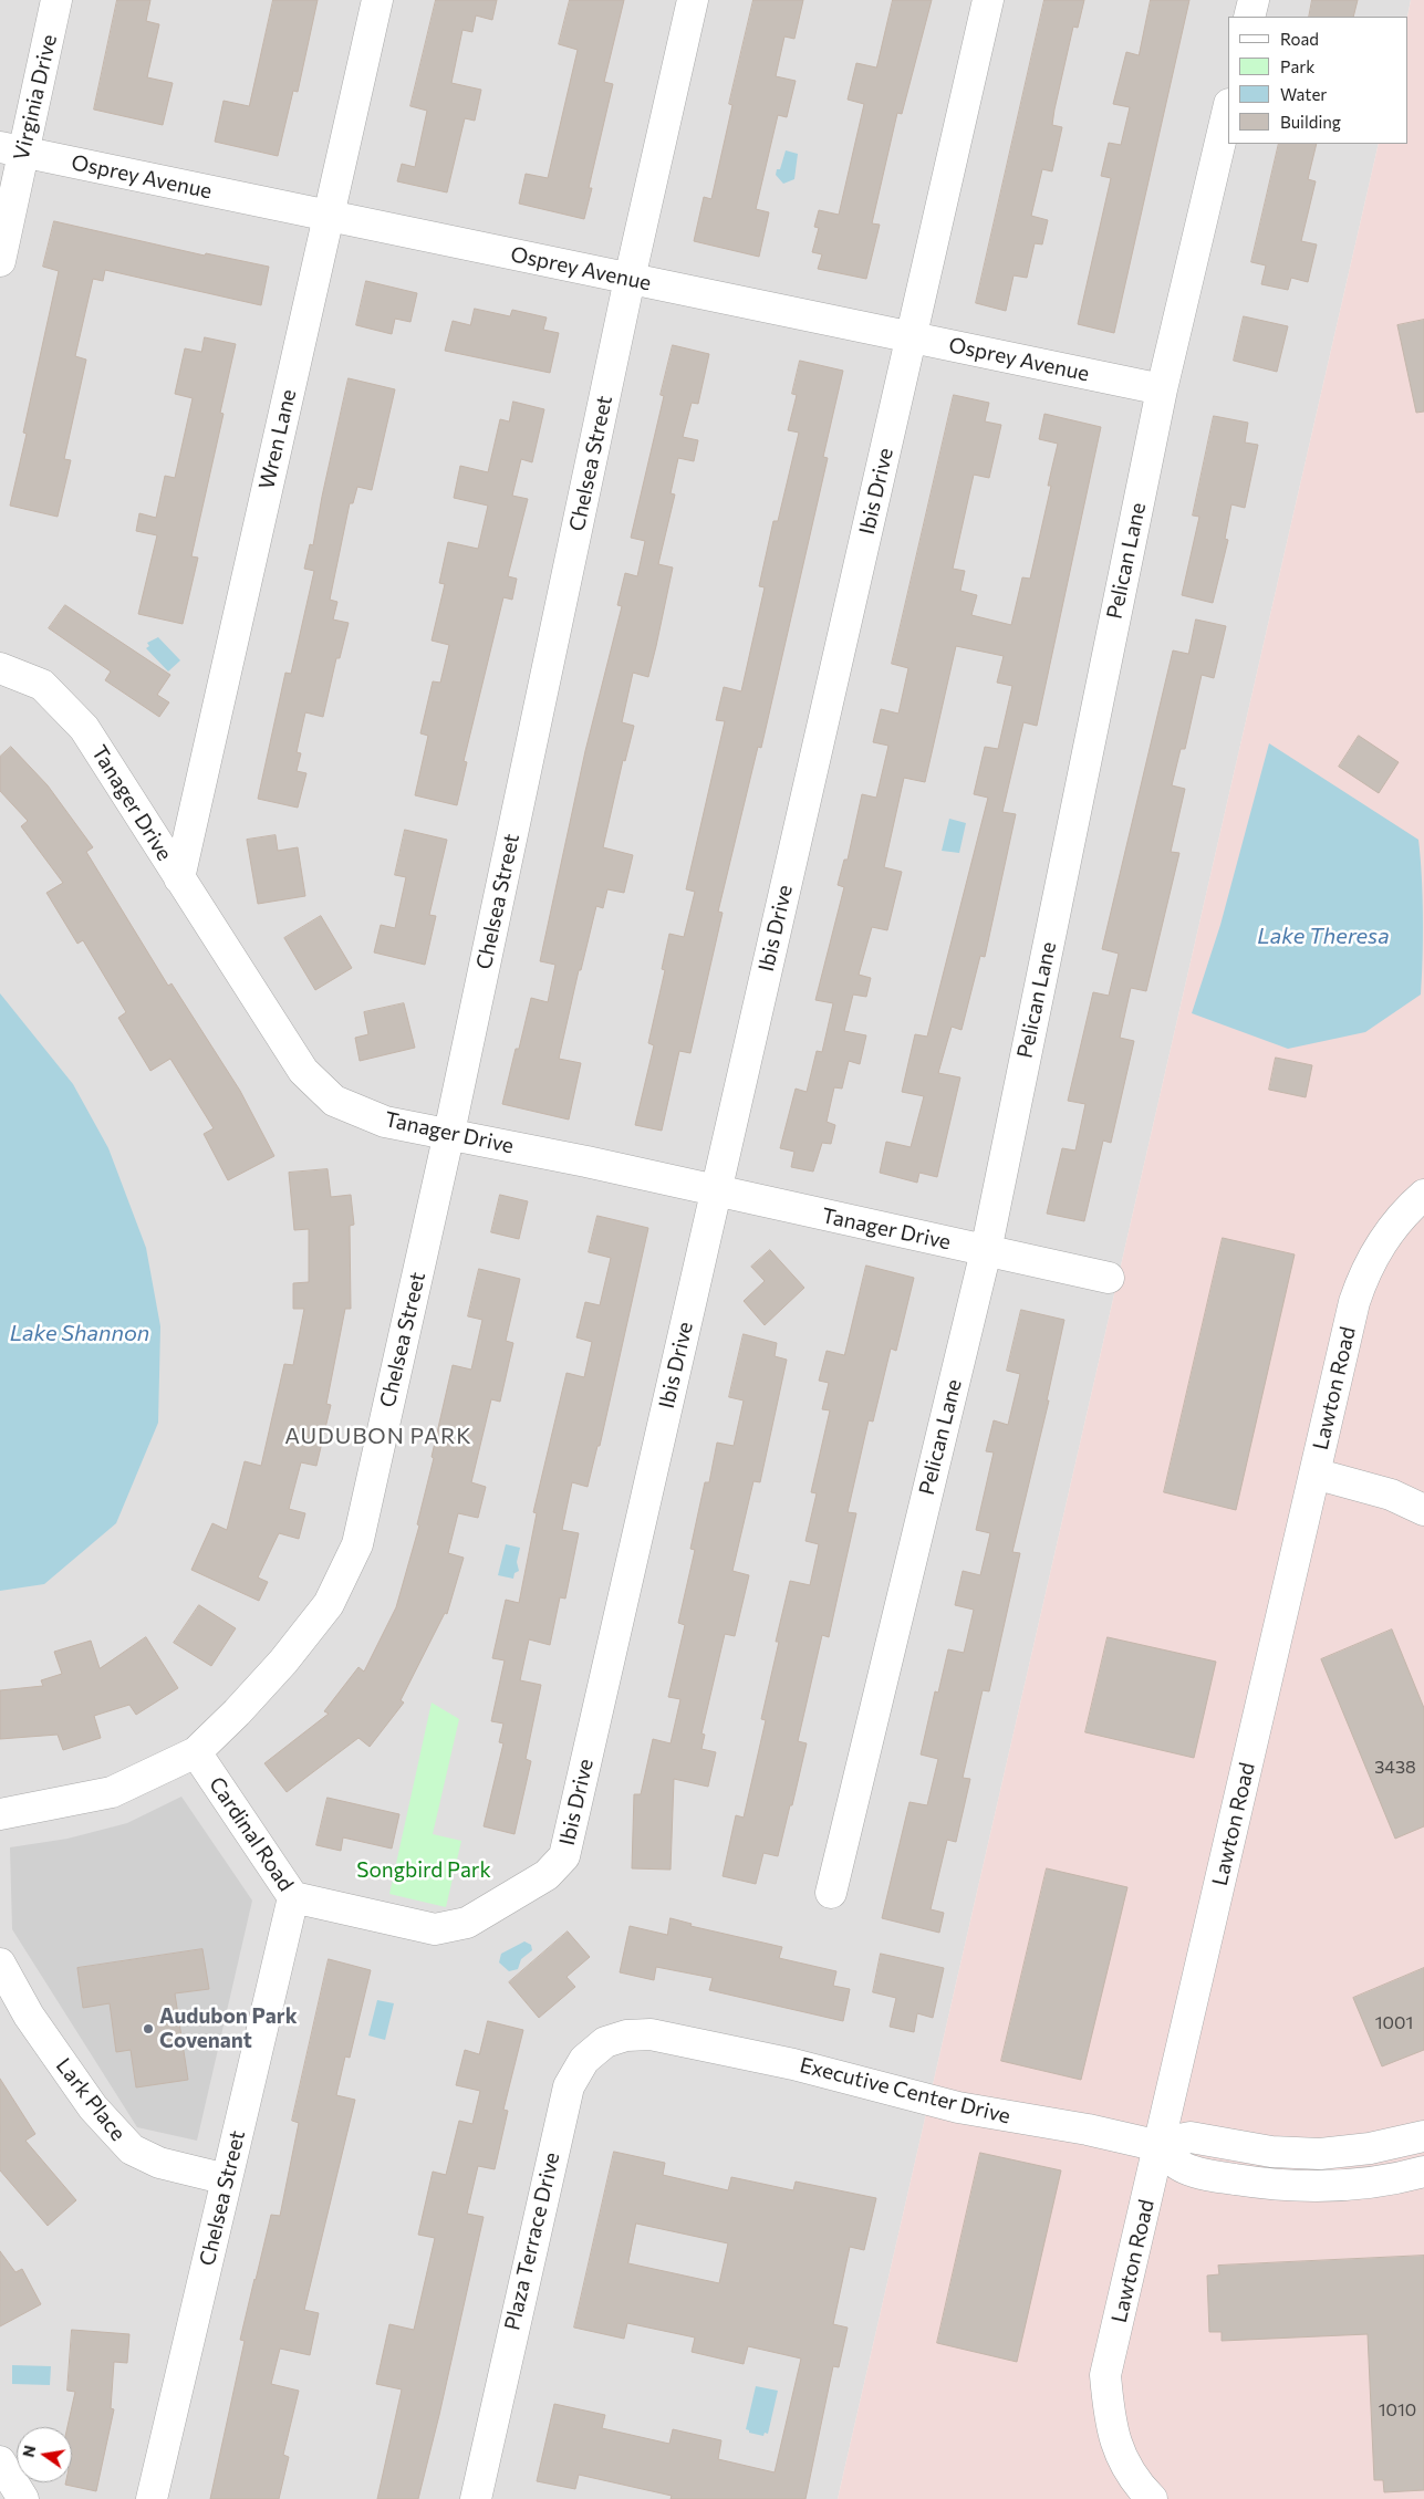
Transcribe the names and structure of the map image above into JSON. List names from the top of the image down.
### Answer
{
  "streets": {
    "street": [
      "Virginia Drive",
      "Osprey Avenue",
      "Wren Lane",
      "Chelsea Street",
      "Ibis Drive",
      "Pelican Lane",
      "Tanager Drive",
      "Lawton Road",
      "Cardinal Road",
      "Executive Center Drive",
      "Lark Place",
      "Plaza Terrace Drive"
    ]
  },
  "crossings": [
    ["Virginia Drive", "Osprey Avenue"],
    ["Osprey Avenue", "Wren Lane"],
    ["Osprey Avenue", "Chelsea Street"],
    ["Osprey Avenue", "Ibis Drive"],
    ["Osprey Avenue", "Pelican Lane"],
    ["Wren Lane", "Tanager Drive"],
    ["Chelsea Street", "Tanager Drive"],
    ["Chelsea Street", "Cardinal Road"],
    ["Chelsea Street", "Lark Place"],
    ["Ibis Drive", "Tanager Drive"],
    ["Ibis Drive", "Cardinal Road"],
    ["Pelican Lane", "Tanager Drive"],
    ["Lawton Road", "Executive Center Drive"],
    ["Executive Center Drive", "Plaza Terrace Drive"]
  ],
  "districts": ["AUDUBON PARK"],
  "water": ["Lake Theresa", "Lake Shannon"],
  "parks": ["Songbird Park"],
  "places": ["Audubon Park Covenant"],
  "house_numbers": ["3438", "1001", "1010"],
  "legend": [
    "Road",
    "Park",
    "Water",
    "Building"
  ],
  "north": "left"
}
